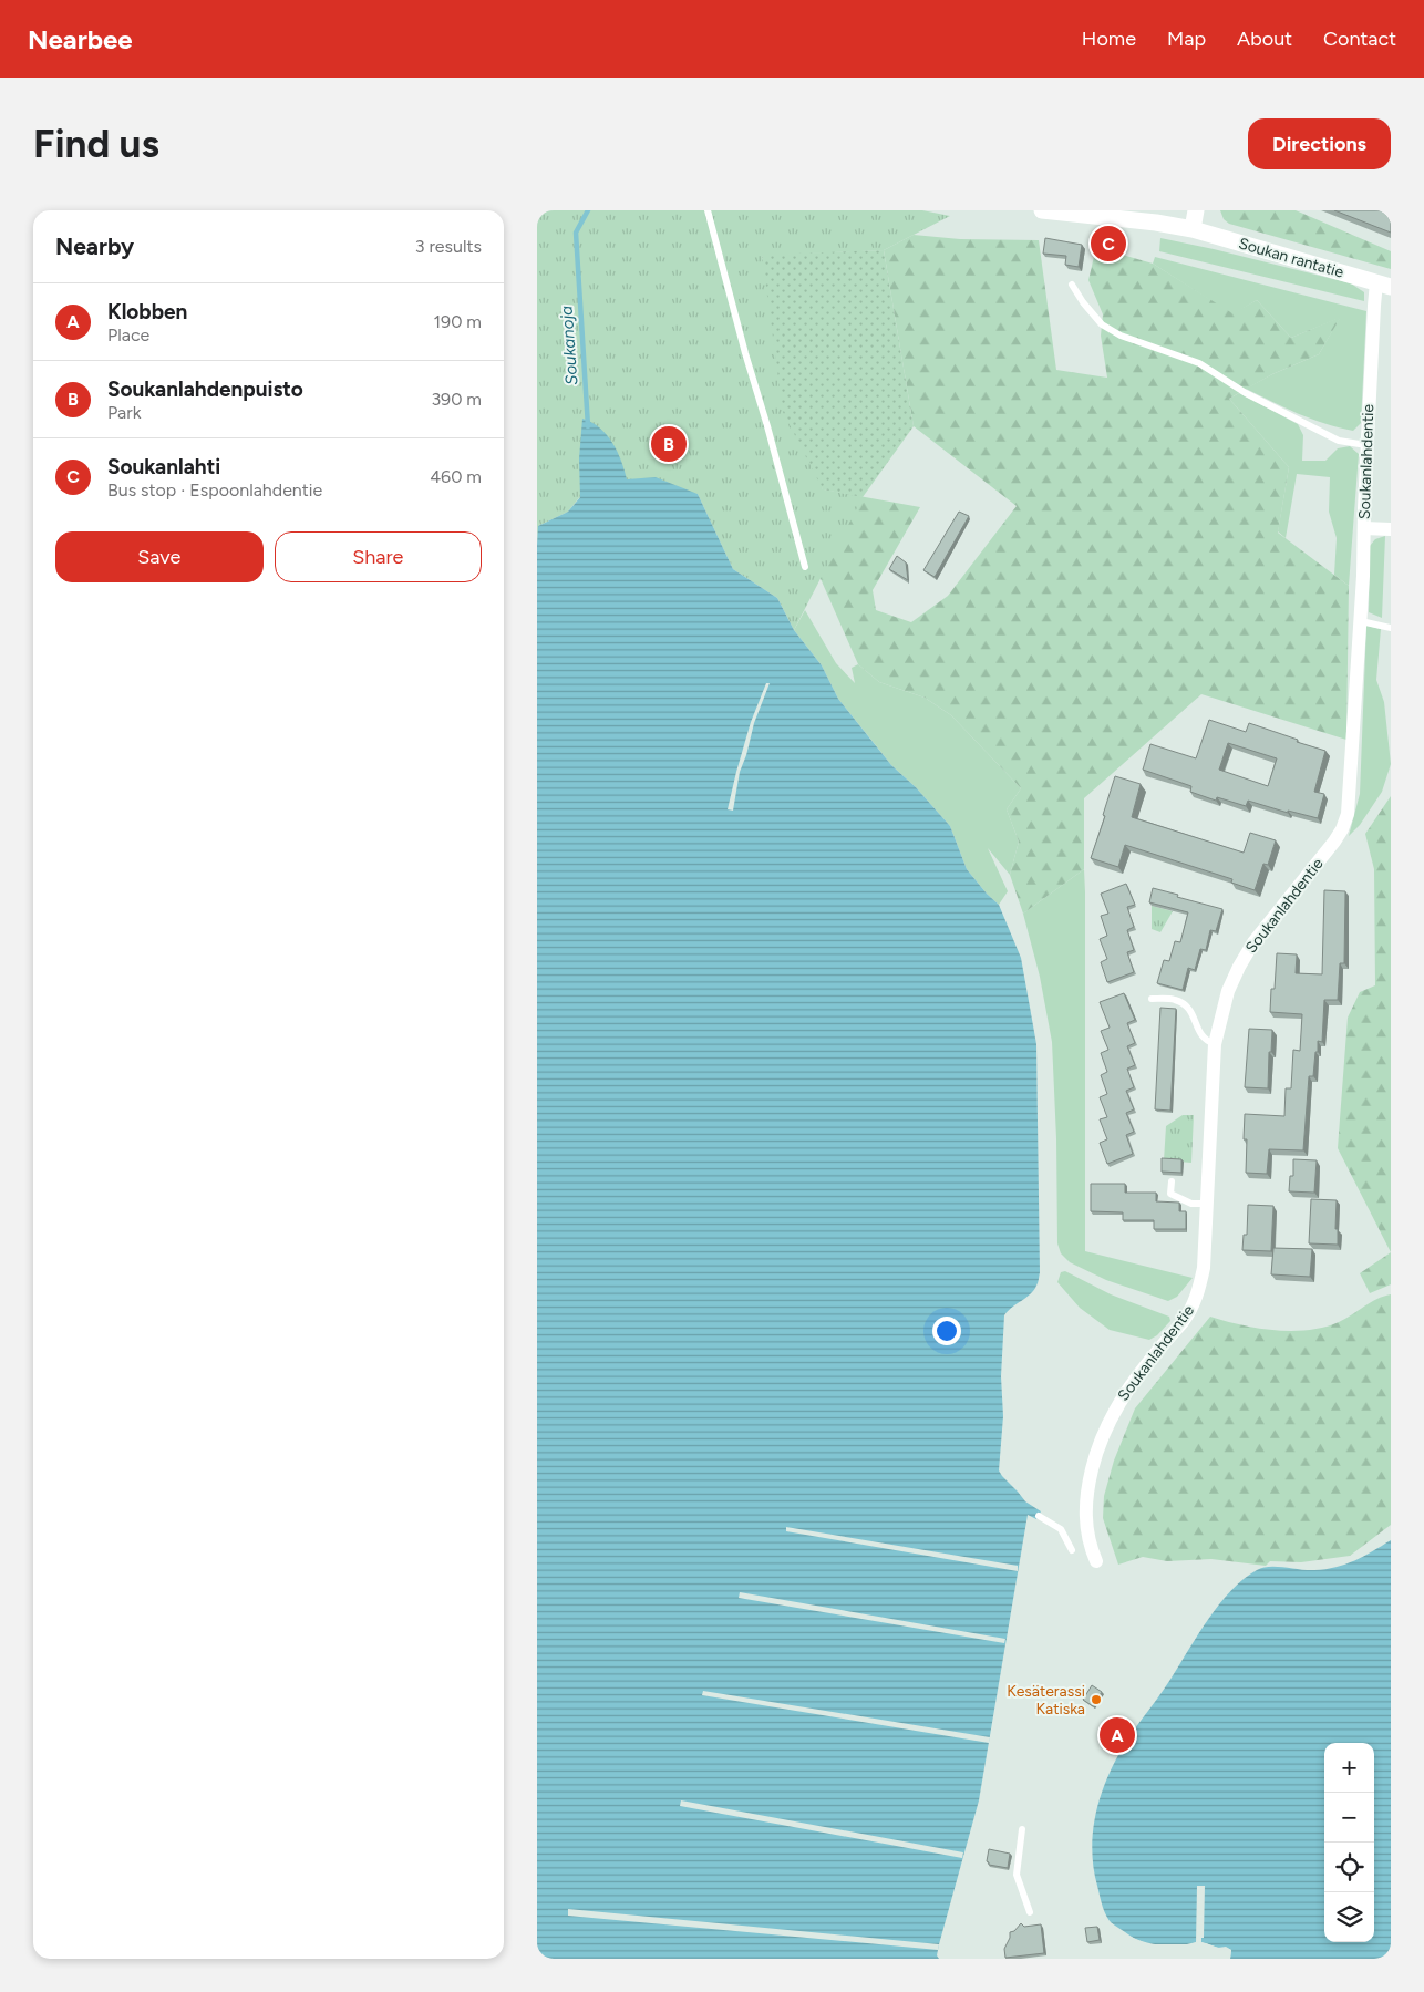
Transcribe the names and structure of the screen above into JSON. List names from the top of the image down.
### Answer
{
  "streets": {
    "street": ["Soukan rantatie", "Soukanlahdentie"]
  },
  "crossings": [
    ["Soukan rantatie", "Soukanlahdentie"]
  ],
  "water": ["Soukanoja"],
  "places": ["Kesäterassi Katiska"],
  "page": {
    "header": "Nearbee",
    "nav": [
      "Home",
      "Map",
      "About",
      "Contact"
    ],
    "buttons": [
      "Directions",
      ["Save", "Share"]
    ],
    "title": "Find us",
    "heading": ["Nearby", "3 results"],
    "pins": ["C", "B", "A"],
    "list": [
      {
        "mark": "A",
        "name": "Klobben",
        "note": "Place",
        "value": "190 m"
      },
      {
        "mark": "B",
        "name": "Soukanlahdenpuisto",
        "note": "Park",
        "value": "390 m"
      },
      {
        "mark": "C",
        "name": "Soukanlahti",
        "note": "Bus stop · Espoonlahdentie",
        "value": "460 m"
      }
    ],
    "map_buttons": ["+", "−"]
  }
}
